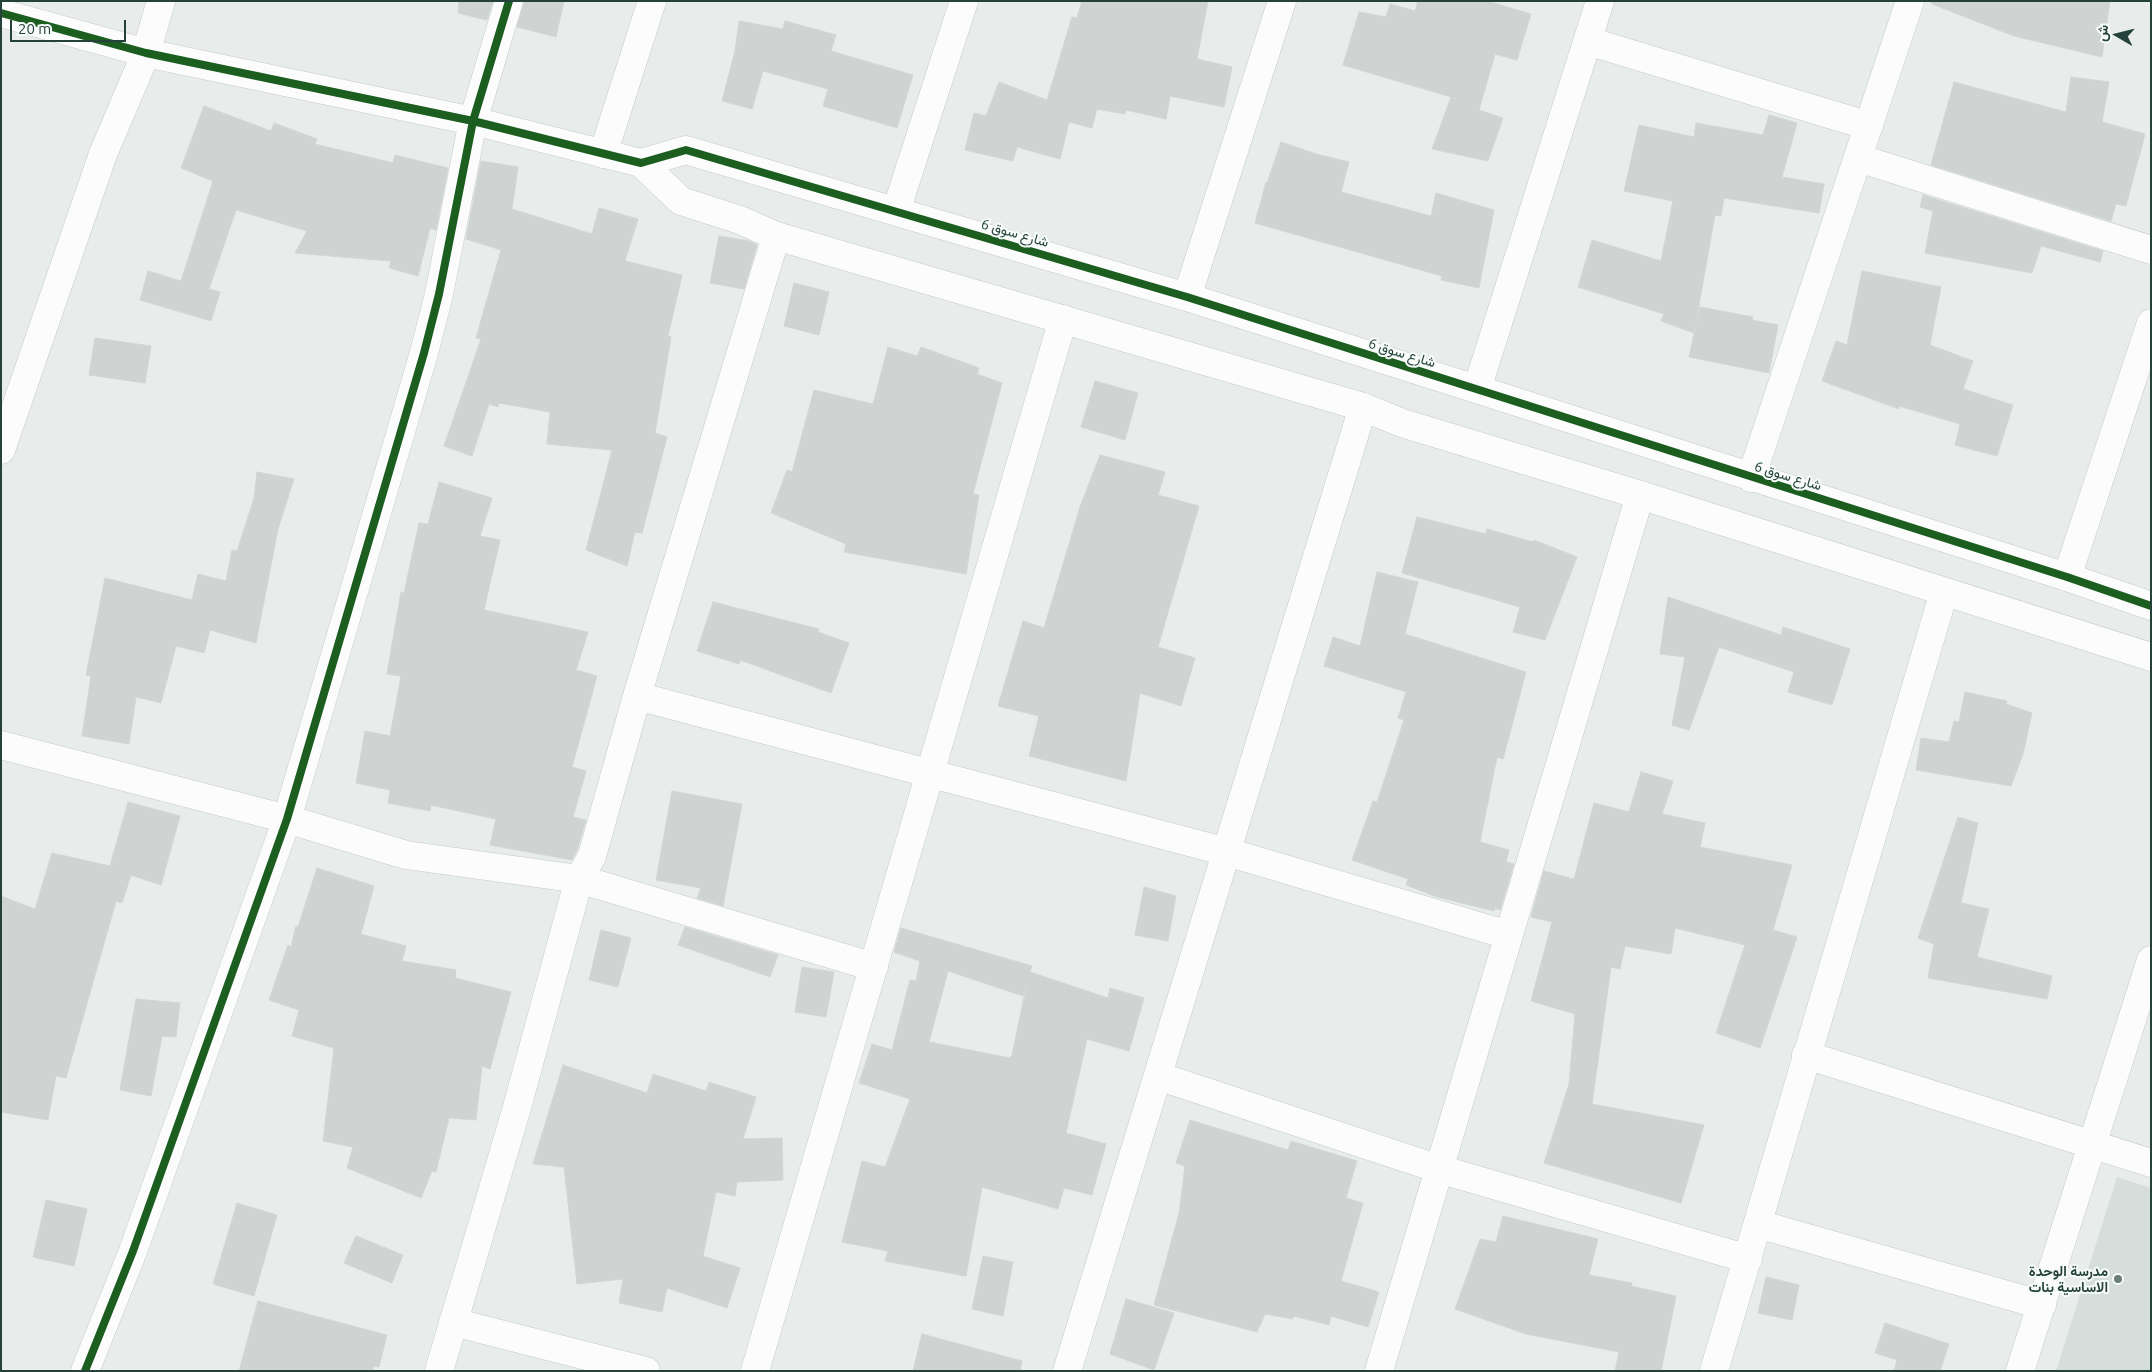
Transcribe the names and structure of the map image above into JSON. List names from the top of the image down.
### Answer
{
  "streets": {
    "street": ["شارع سوق 6"]
  },
  "places": ["مدرسة الوحدة الاساسية بنات"],
  "scale_bar": "20 m",
  "north": "left"
}
